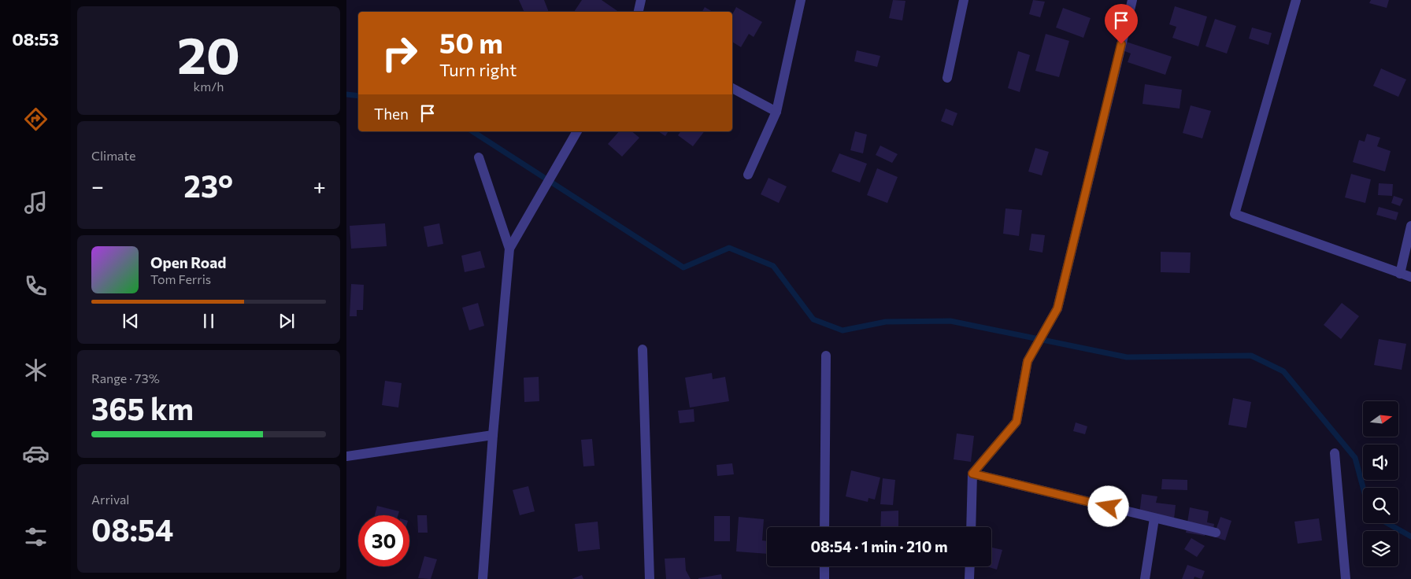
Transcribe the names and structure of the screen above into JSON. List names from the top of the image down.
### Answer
{
  "north": "right",
  "page": {
    "tabs": "08:53",
    "tile": [
      ["20", "km/h"],
      "Climate",
      ["Range · 73%", "365 km"],
      ["Arrival", "08:54"]
    ],
    "turn": ["50 m", "Turn right"],
    "then": "Then",
    "heat": ["−", "23°", "+"],
    "song": ["Open Road", "Tom Ferris"],
    "limit": "30",
    "trip": "08:54 · 1 min · 210 m"
  }
}
